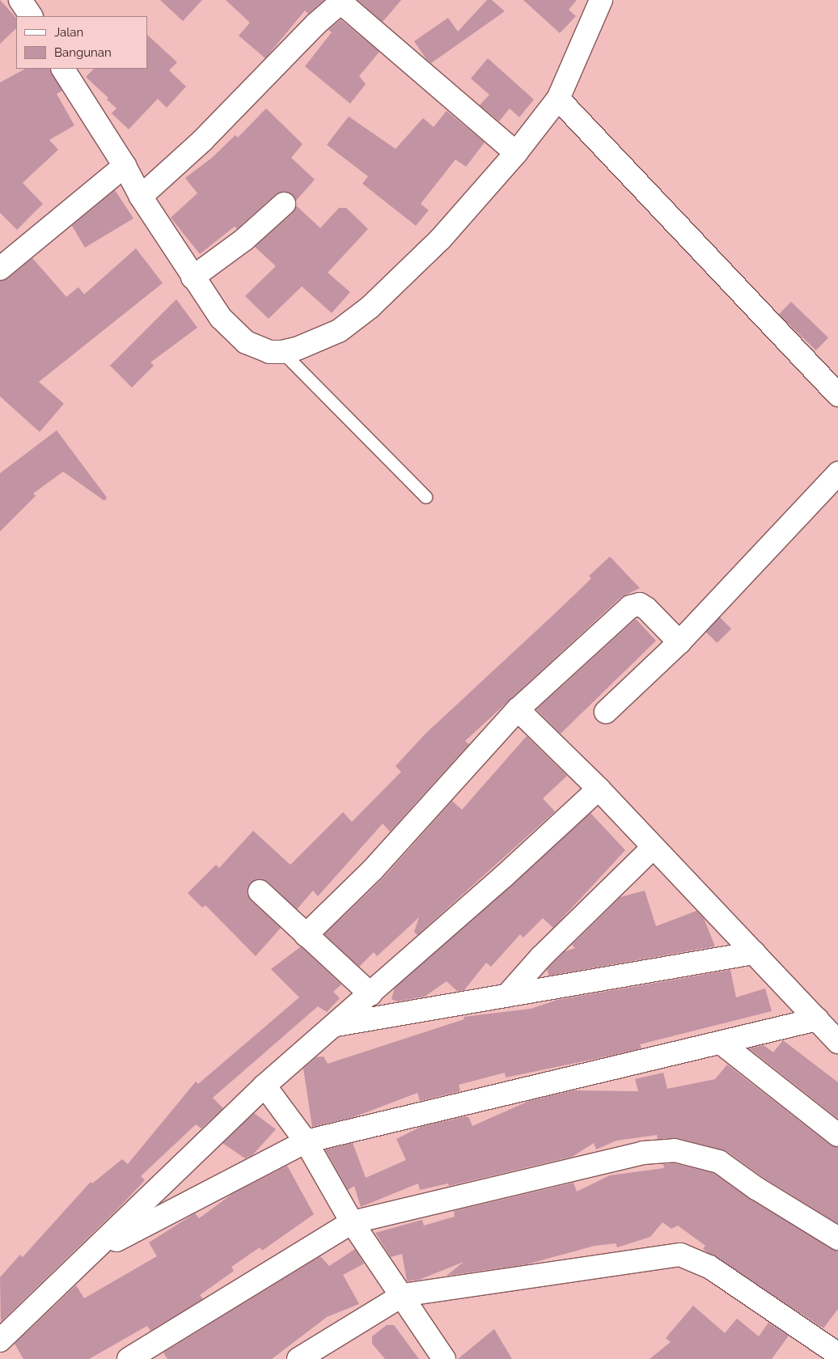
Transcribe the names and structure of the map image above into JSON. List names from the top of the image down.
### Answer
{
  "legend": ["Jalan", "Bangunan"]
}
